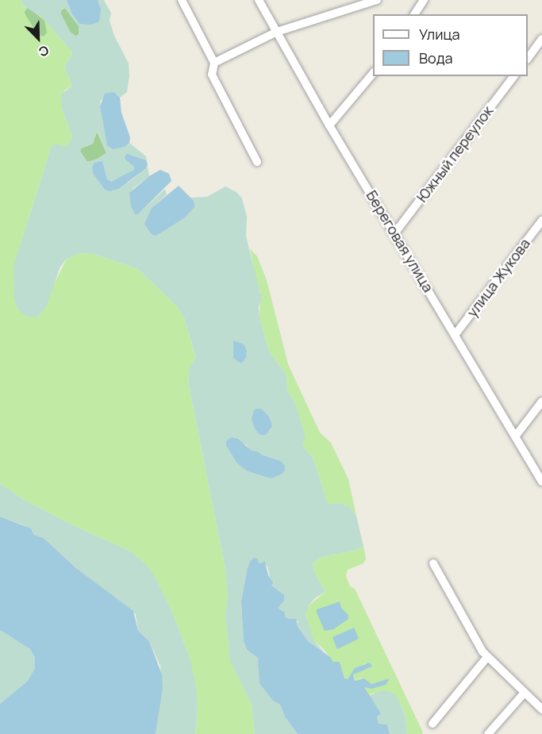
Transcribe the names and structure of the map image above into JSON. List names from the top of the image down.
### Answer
{
  "streets": {
    "street": ["Южный переулок", "Береговая улица", "улица Жукова"]
  },
  "crossings": [
    ["Южный переулок", "Береговая улица"],
    ["Береговая улица", "улица Жукова"]
  ],
  "legend": ["Улица", "Вода"],
  "north": "bottom right"
}
